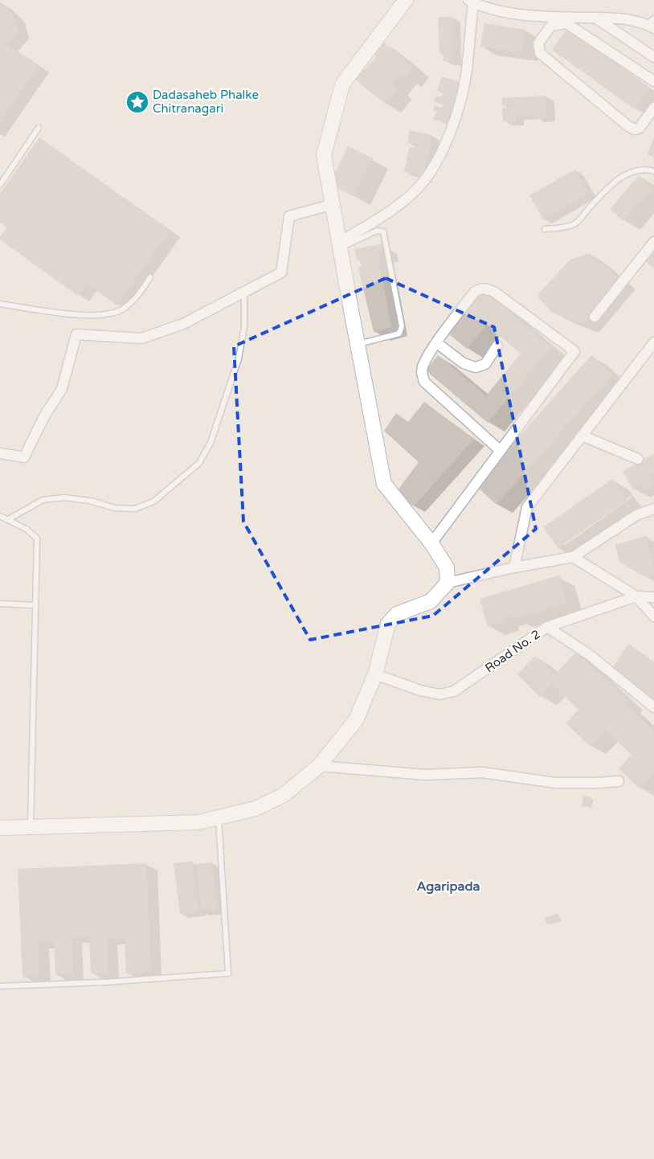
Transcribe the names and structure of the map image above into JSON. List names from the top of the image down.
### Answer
{
  "streets": {
    "street": ["Road No. 2"]
  },
  "districts": ["Agaripada"],
  "places": {
    "place": ["Dadasaheb Phalke Chitranagari"]
  }
}
